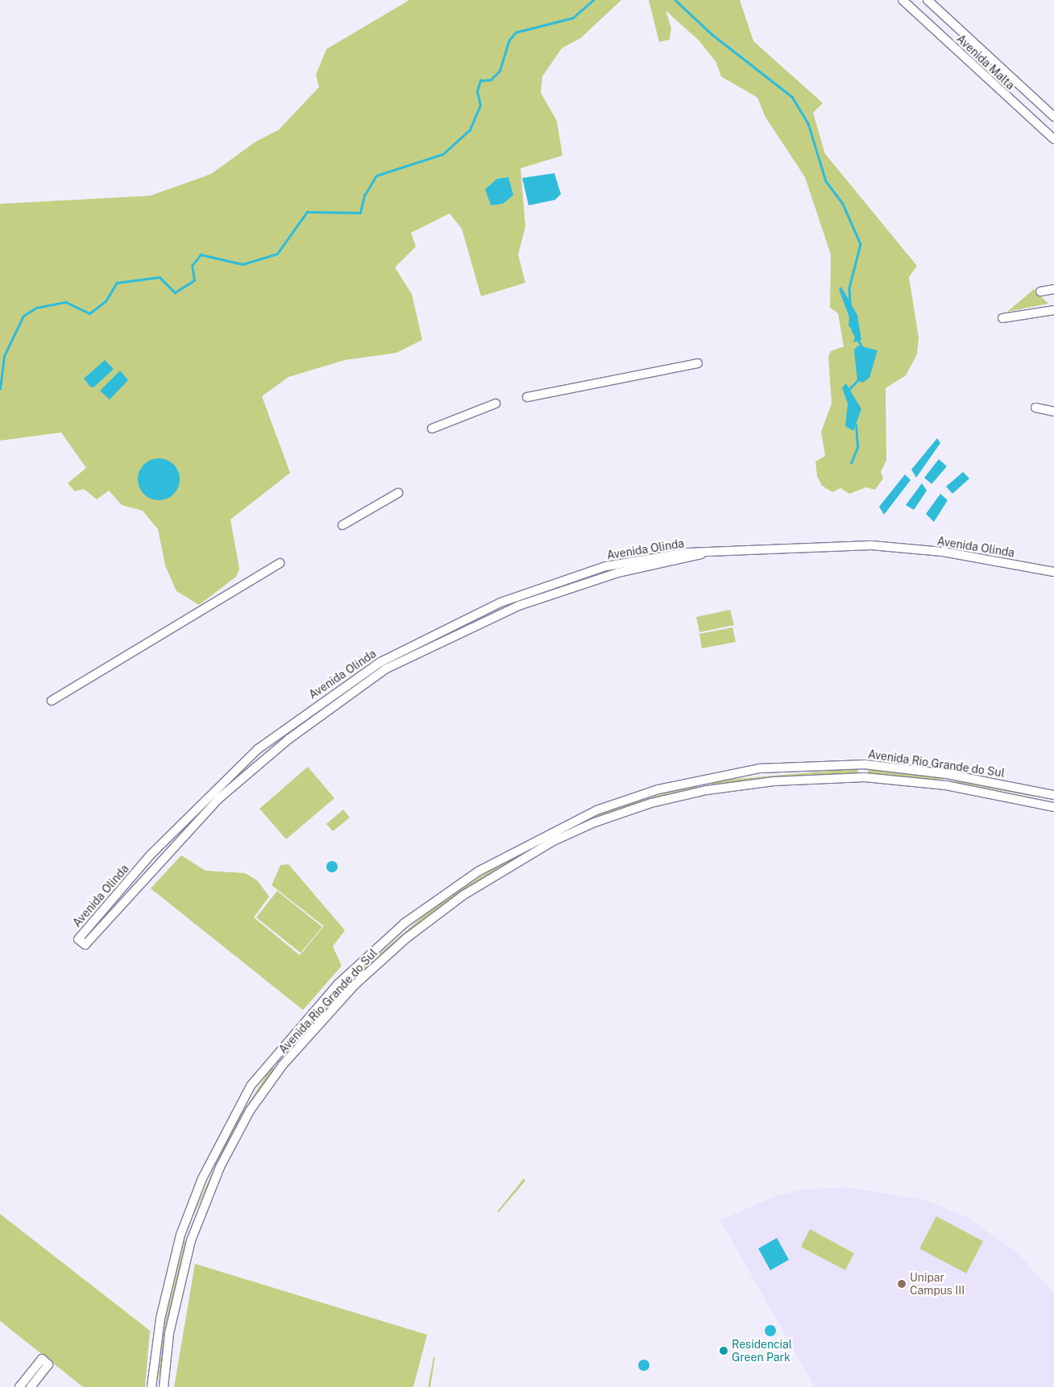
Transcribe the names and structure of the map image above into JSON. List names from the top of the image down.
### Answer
{
  "streets": {
    "street": ["Avenida Malta", "Avenida Olinda", "Avenida Rio Grande do Sul"]
  },
  "places": ["Unipar Campus III", "Residencial Green Park"]
}
